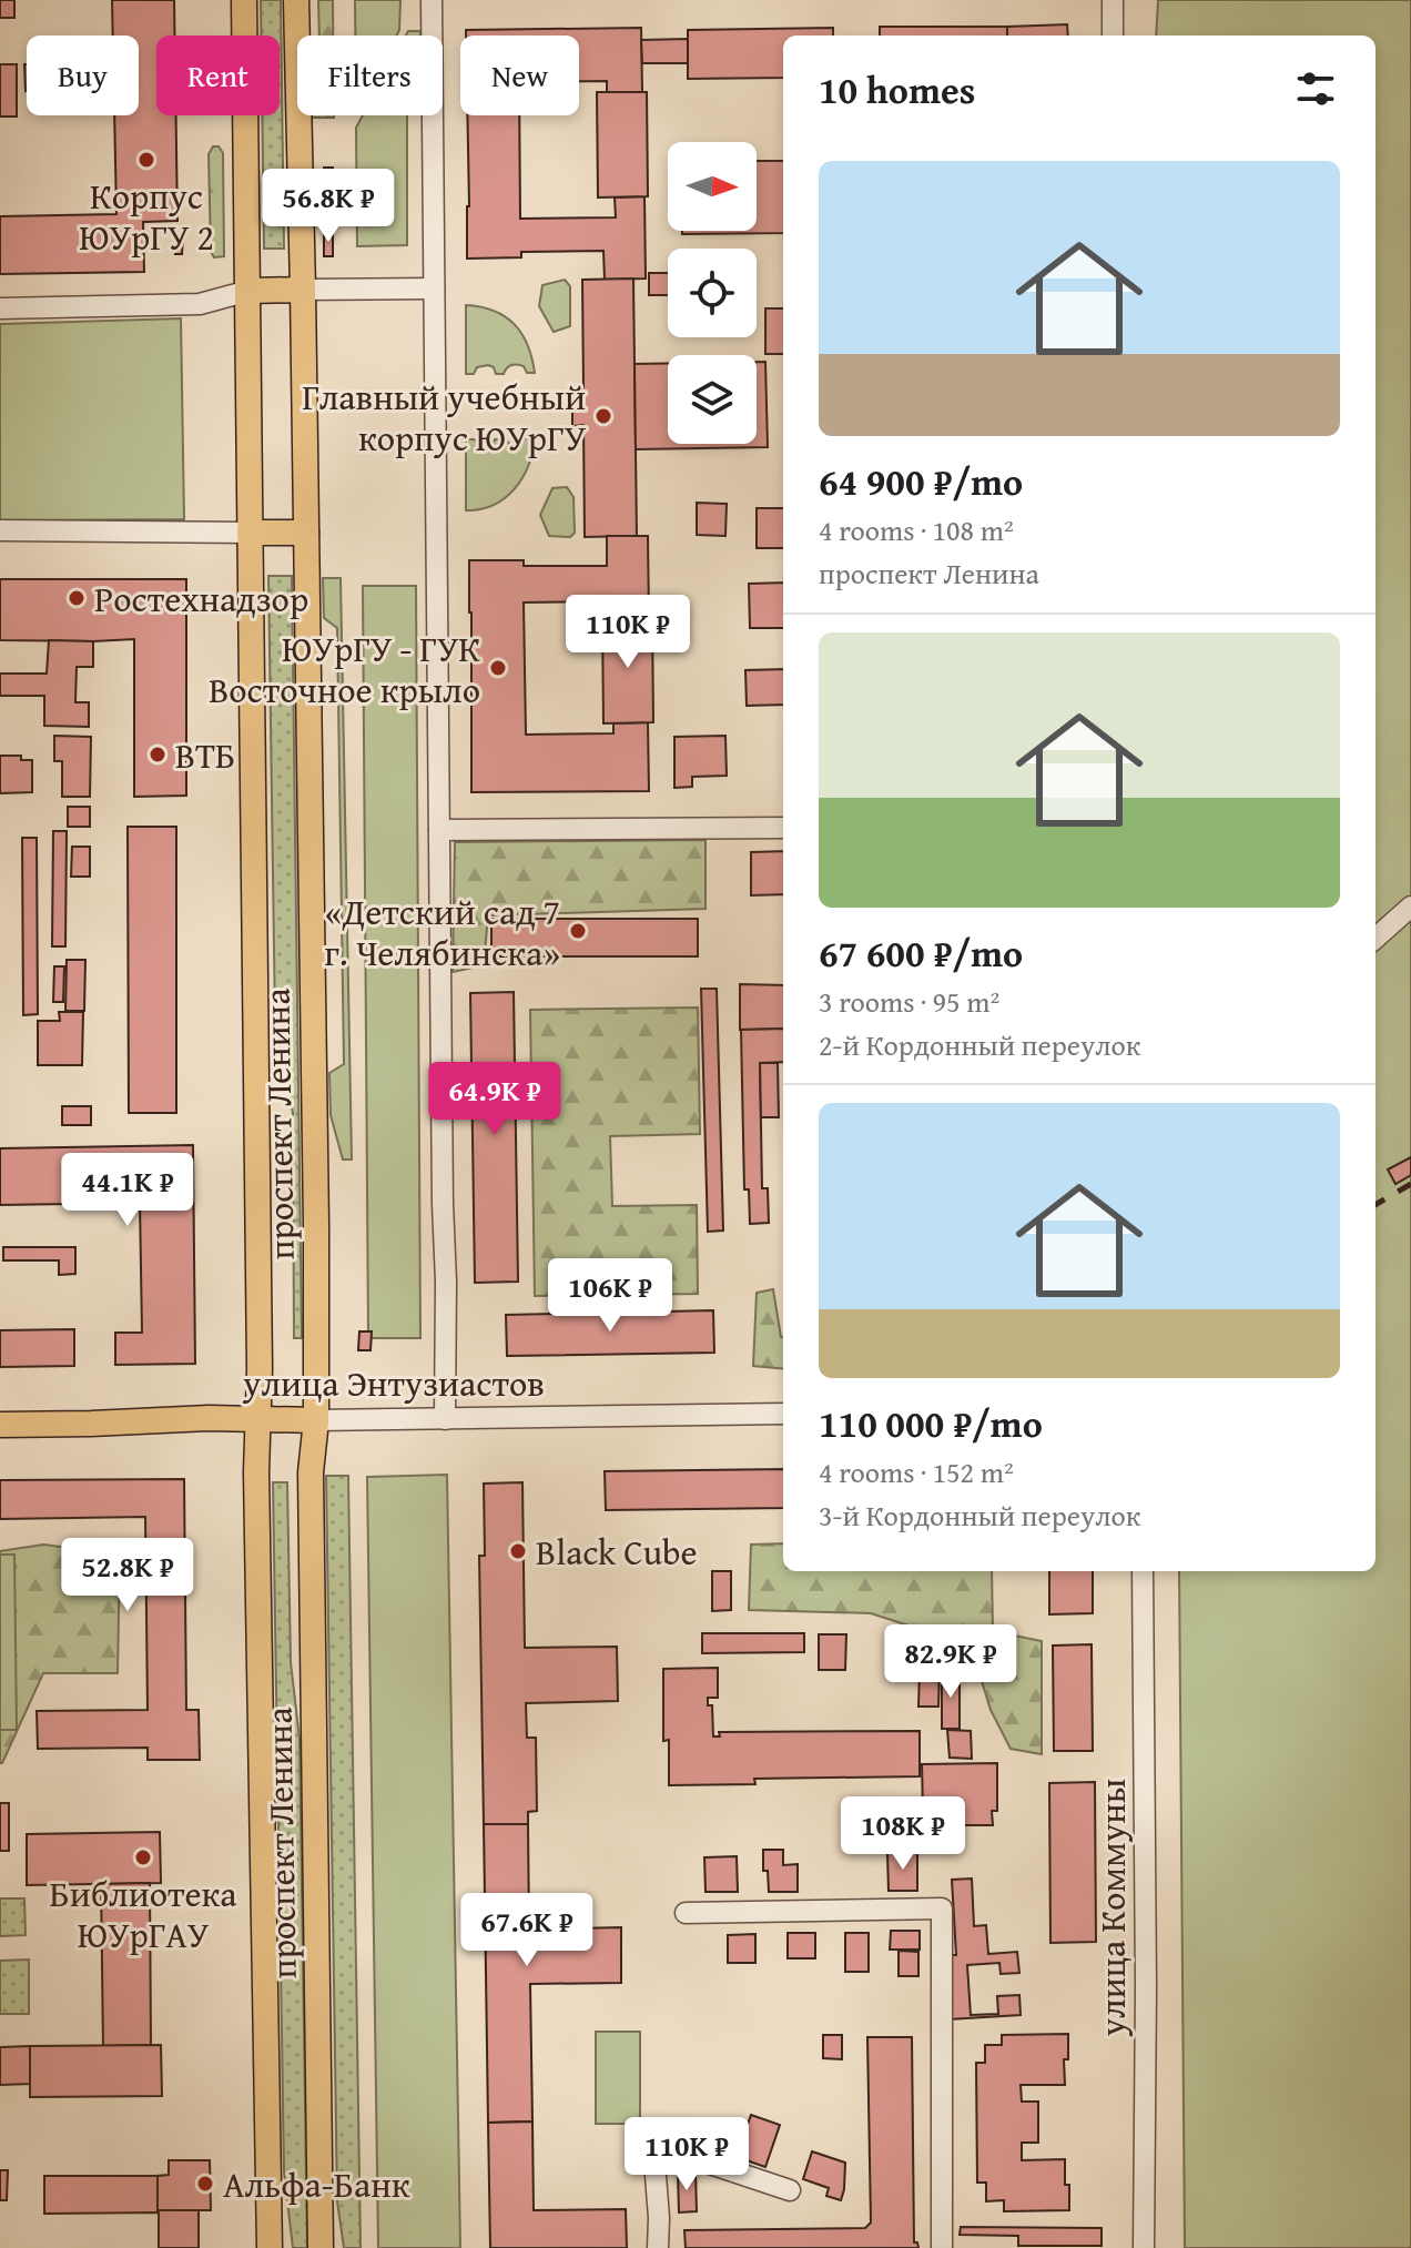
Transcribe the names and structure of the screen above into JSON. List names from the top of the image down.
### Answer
{
  "streets": {
    "main road": ["проспект Ленина", "улица Энтузиастов"],
    "street": ["улица Коммуны"]
  },
  "crossings": [
    ["проспект Ленина", "улица Энтузиастов"]
  ],
  "places": [
    "Корпус ЮУрГУ 2",
    "Главный учебный корпус ЮУрГУ",
    "Ростехнадзор",
    "ЮУрГУ - ГУК Восточное крыло",
    "ВТБ",
    "«Детский сад 7 г. Челябинска»",
    "Black Cube",
    "Библиотека ЮУрГАУ",
    "Альфа-Банк"
  ],
  "north": "right",
  "page": {
    "chip": [
      "Buy",
      "Rent",
      "Filters",
      "New"
    ],
    "heading": "10 homes",
    "list": [
      {
        "name": "64 900 ₽/mo",
        "note": "4 rooms · 108 m² · проспект Ленина"
      },
      {
        "name": "67 600 ₽/mo",
        "note": "3 rooms · 95 m² · 2-й Кордонный переулок"
      },
      {
        "name": "110 000 ₽/mo",
        "note": "4 rooms · 152 m² · 3-й Кордонный переулок"
      }
    ],
    "price": [
      "56.8K ₽",
      "110K ₽",
      "64.9K ₽",
      "44.1K ₽",
      "106K ₽",
      "52.8K ₽",
      "82.9K ₽",
      "108K ₽",
      "67.6K ₽",
      "110K ₽"
    ]
  }
}
